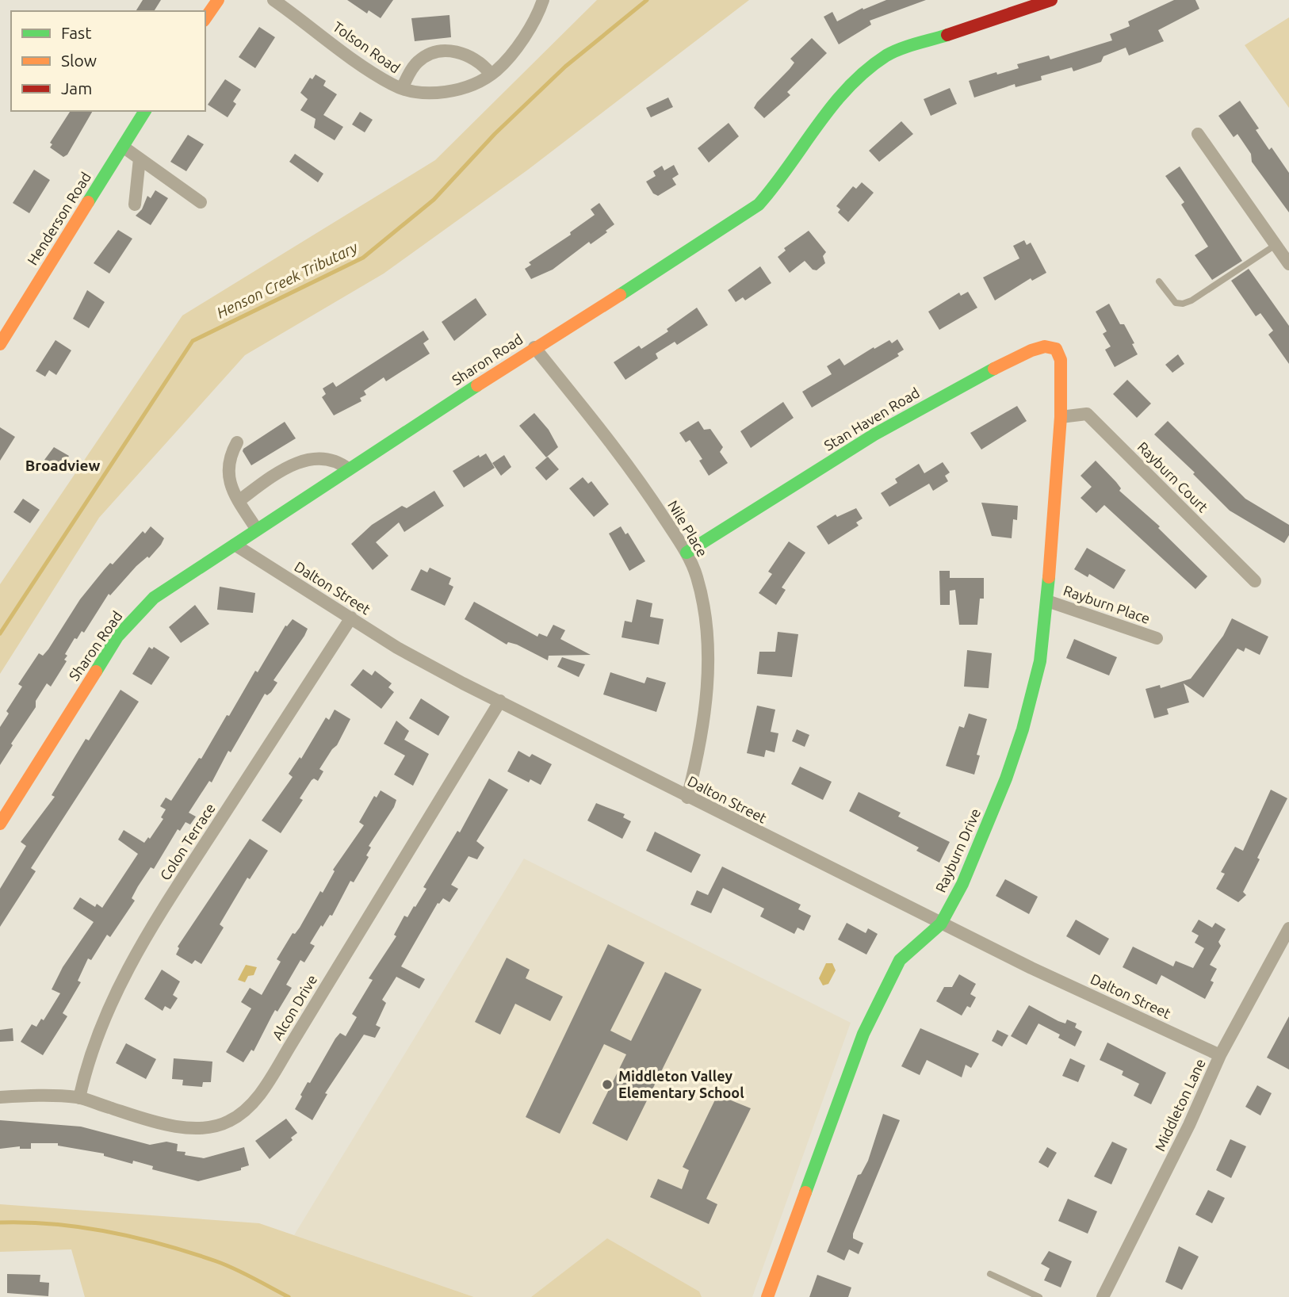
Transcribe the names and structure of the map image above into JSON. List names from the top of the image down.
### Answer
{
  "streets": {
    "street": [
      "Tolson Road",
      "Henderson Road",
      "Sharon Road",
      "Stan Haven Road",
      "Rayburn Court",
      "Nile Place",
      "Dalton Street",
      "Rayburn Place",
      "Colon Terrace",
      "Rayburn Drive",
      "Alcon Drive",
      "Middleton Lane"
    ]
  },
  "crossings": [
    ["Sharon Road", "Nile Place"],
    ["Sharon Road", "Dalton Street"],
    ["Stan Haven Road", "Nile Place"],
    ["Stan Haven Road", "Rayburn Drive"],
    ["Rayburn Court", "Rayburn Drive"],
    ["Nile Place", "Dalton Street"],
    ["Dalton Street", "Colon Terrace"],
    ["Dalton Street", "Rayburn Drive"],
    ["Dalton Street", "Alcon Drive"],
    ["Dalton Street", "Middleton Lane"],
    ["Rayburn Place", "Rayburn Drive"],
    ["Colon Terrace", "Alcon Drive"]
  ],
  "districts": ["Broadview"],
  "water": ["Henson Creek Tributary"],
  "places": ["Middleton Valley Elementary School"],
  "legend": ["Fast", "Slow", "Jam"]
}
